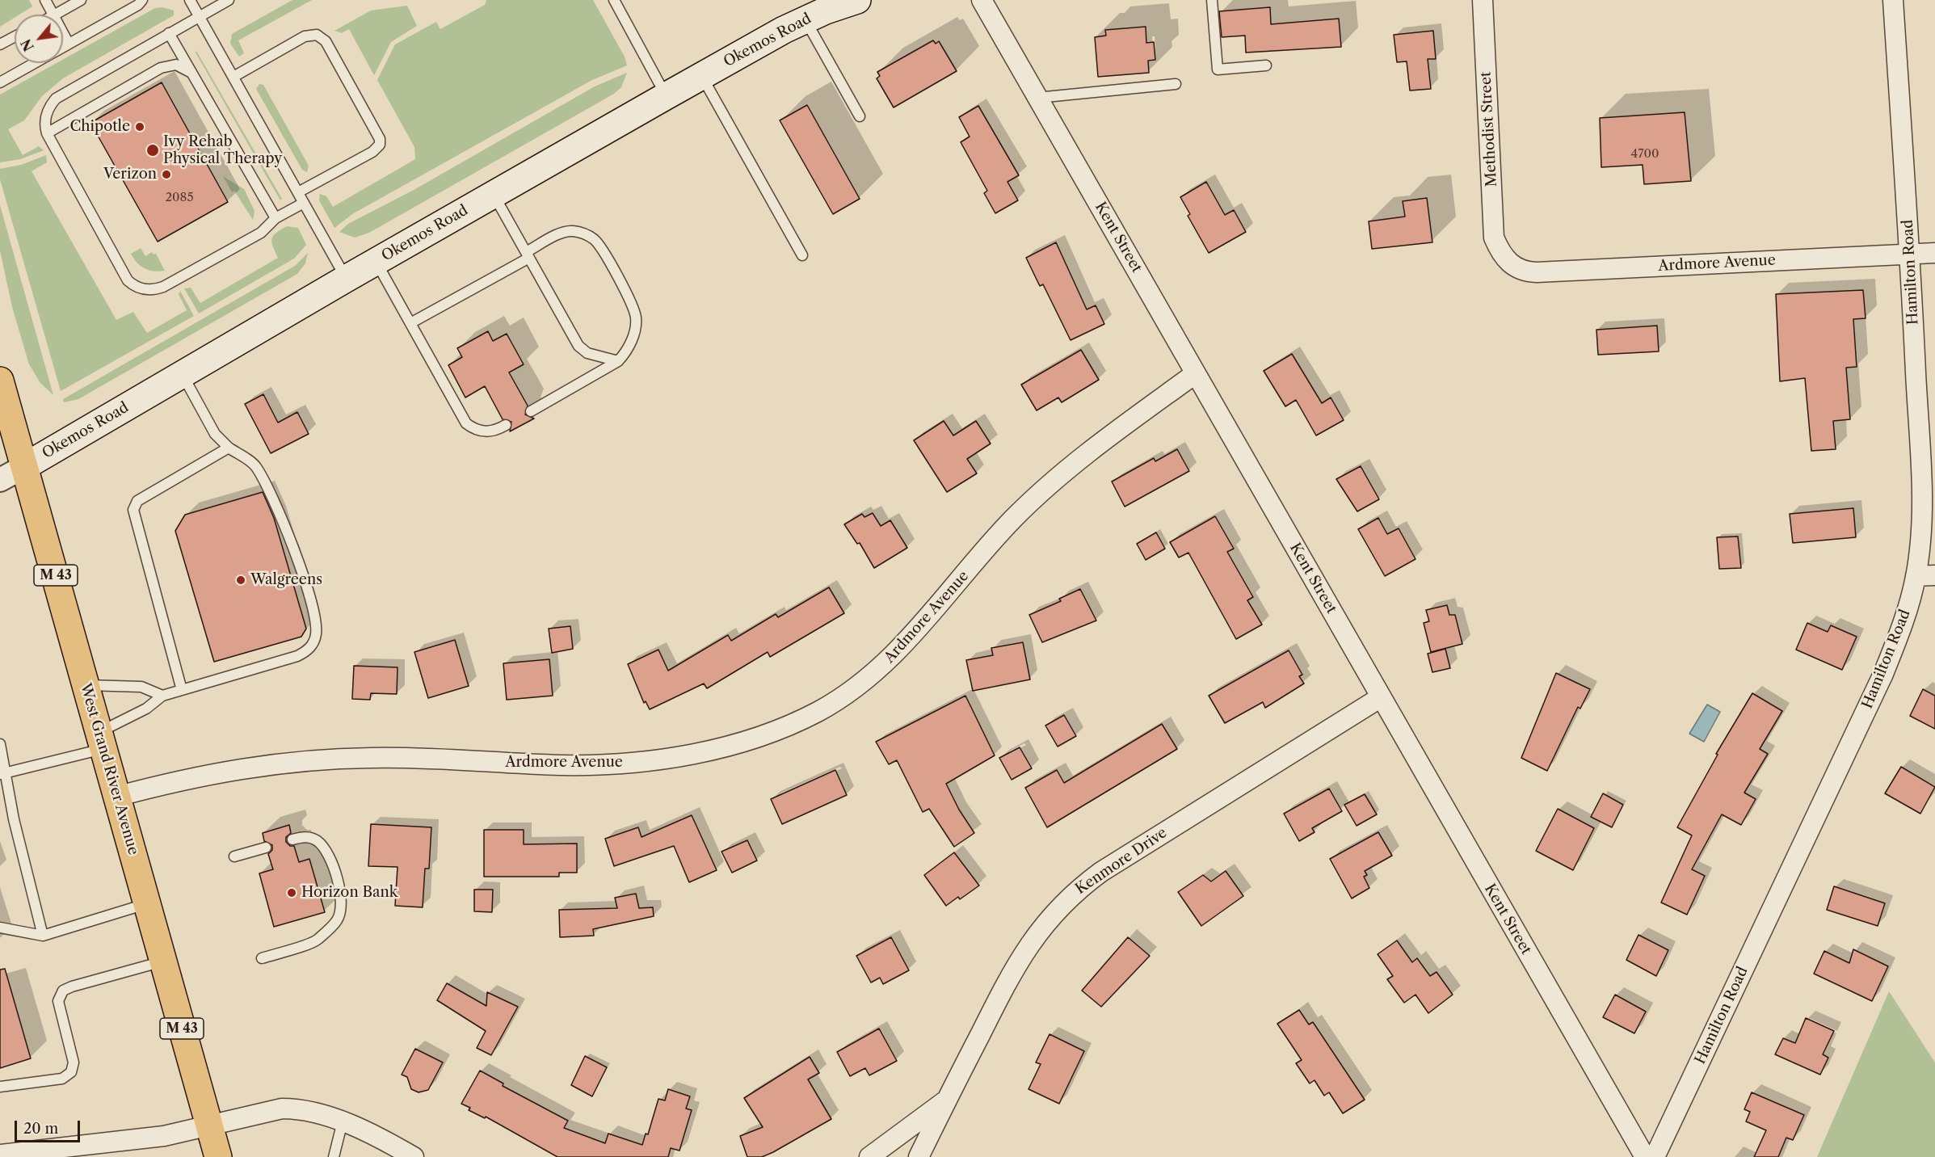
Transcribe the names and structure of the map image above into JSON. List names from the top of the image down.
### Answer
{
  "streets": {
    "main road": ["Okemos Road", "M 43", "West Grand River Avenue"],
    "street": [
      "Methodist Street",
      "Kent Street",
      "Ardmore Avenue",
      "Hamilton Road",
      "Kenmore Drive"
    ]
  },
  "crossings": [
    ["Okemos Road", "West Grand River Avenue"],
    ["Methodist Street", "Ardmore Avenue"],
    ["Kent Street", "Ardmore Avenue"],
    ["Kent Street", "Kenmore Drive"],
    ["Ardmore Avenue", "Hamilton Road"],
    ["Ardmore Avenue", "West Grand River Avenue"]
  ],
  "places": [
    "Chipotle",
    "Ivy Rehab Physical Therapy",
    "Verizon",
    "Walgreens",
    "Horizon Bank"
  ],
  "house_numbers": ["4700", "2085"],
  "scale_bar": "20 m",
  "north": "bottom left"
}
